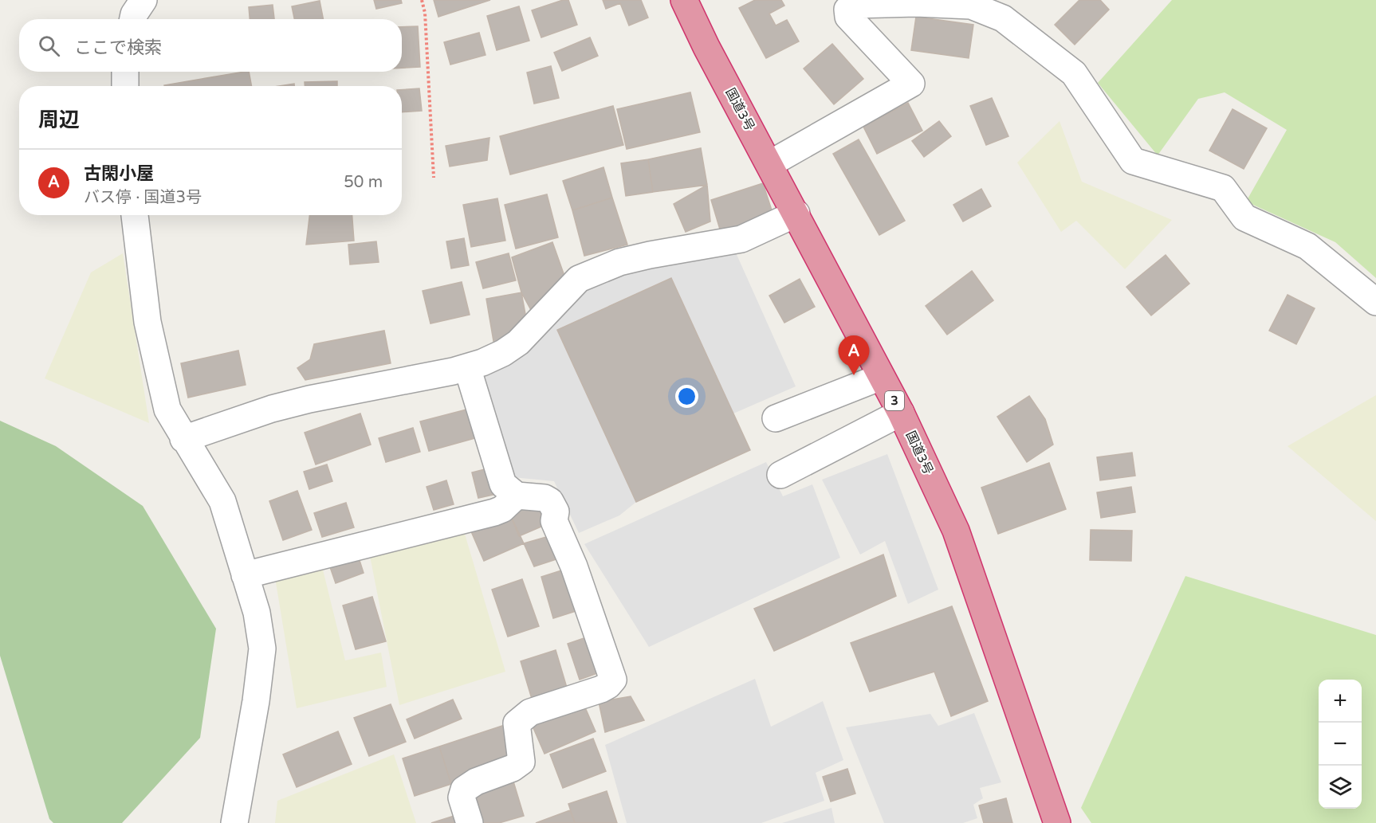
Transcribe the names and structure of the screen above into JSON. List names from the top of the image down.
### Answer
{
  "streets": {
    "highway": ["国道3号", "3"]
  },
  "page": {
    "search": "ここで検索",
    "heading": "周辺",
    "list": [
      {
        "mark": "A",
        "name": "古閑小屋",
        "note": "バス停 · 国道3号",
        "value": "50 m"
      }
    ],
    "pins": "A",
    "map_buttons": ["+", "−"]
  }
}
